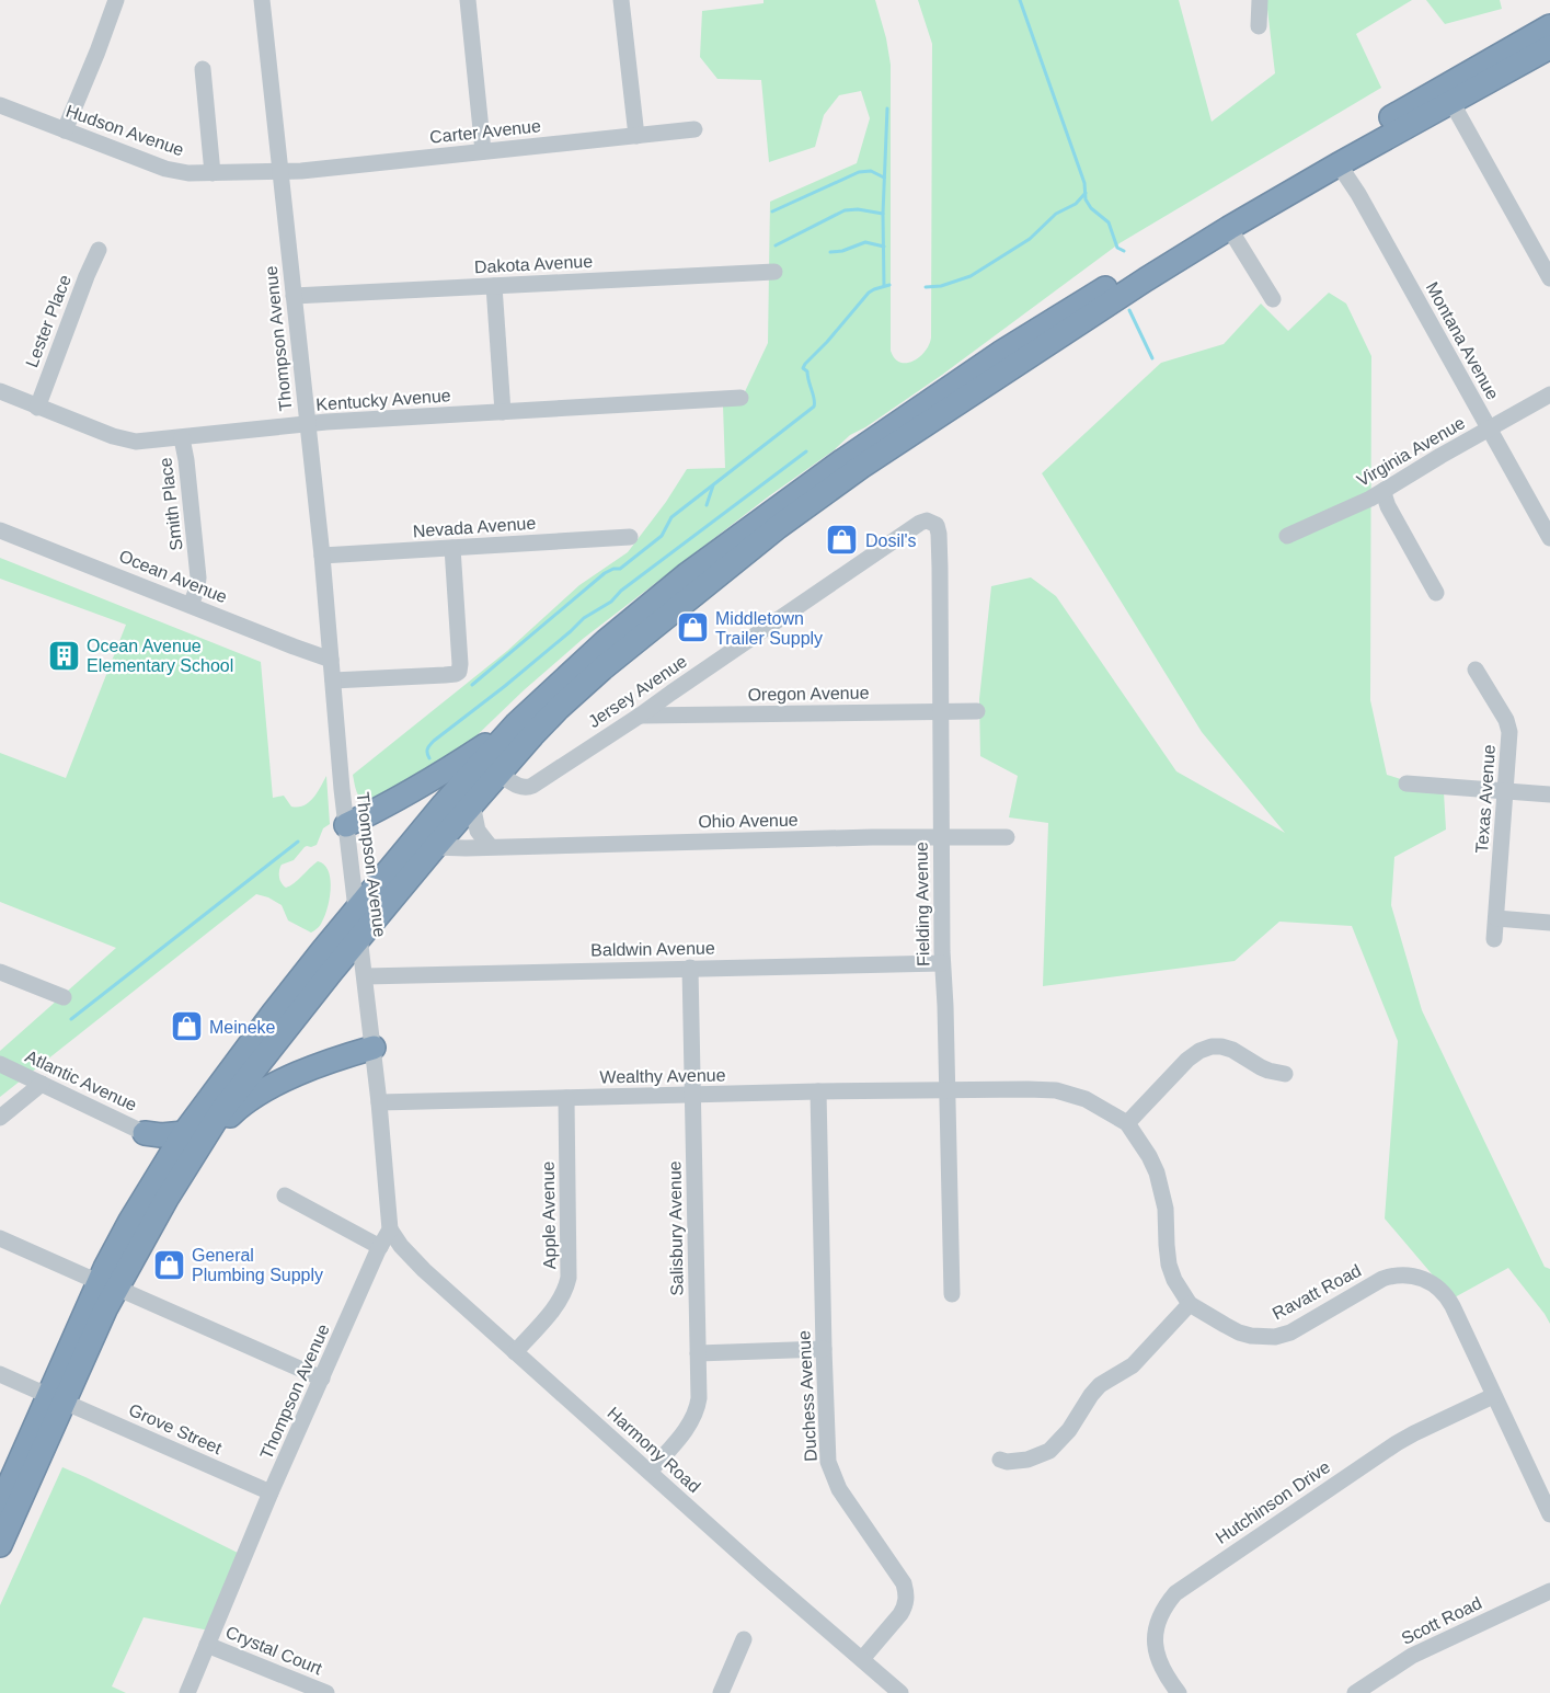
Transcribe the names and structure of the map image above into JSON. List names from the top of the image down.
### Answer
{
  "streets": {
    "street": [
      "Hudson Avenue",
      "Carter Avenue",
      "Dakota Avenue",
      "Lester Place",
      "Thompson Avenue",
      "Montana Avenue",
      "Kentucky Avenue",
      "Virginia Avenue",
      "Smith Place",
      "Nevada Avenue",
      "Ocean Avenue",
      "Jersey Avenue",
      "Oregon Avenue",
      "Texas Avenue",
      "Ohio Avenue",
      "Fielding Avenue",
      "Baldwin Avenue",
      "Wealthy Avenue",
      "Atlantic Avenue",
      "Apple Avenue",
      "Salisbury Avenue",
      "Ravatt Road",
      "Duchess Avenue",
      "Grove Street",
      "Harmony Road",
      "Hutchinson Drive",
      "Scott Road",
      "Crystal Court"
    ]
  },
  "crossings": [
    ["Hudson Avenue", "Carter Avenue"],
    ["Hudson Avenue", "Thompson Avenue"],
    ["Carter Avenue", "Thompson Avenue"],
    ["Dakota Avenue", "Thompson Avenue"],
    ["Lester Place", "Kentucky Avenue"],
    ["Thompson Avenue", "Kentucky Avenue"],
    ["Thompson Avenue", "Nevada Avenue"],
    ["Thompson Avenue", "Ocean Avenue"],
    ["Thompson Avenue", "Baldwin Avenue"],
    ["Thompson Avenue", "Wealthy Avenue"],
    ["Thompson Avenue", "Grove Street"],
    ["Thompson Avenue", "Harmony Road"],
    ["Thompson Avenue", "Crystal Court"],
    ["Montana Avenue", "Virginia Avenue"],
    ["Kentucky Avenue", "Smith Place"],
    ["Smith Place", "Ocean Avenue"],
    ["Jersey Avenue", "Oregon Avenue"],
    ["Jersey Avenue", "Fielding Avenue"],
    ["Oregon Avenue", "Fielding Avenue"],
    ["Ohio Avenue", "Fielding Avenue"],
    ["Fielding Avenue", "Baldwin Avenue"],
    ["Fielding Avenue", "Wealthy Avenue"],
    ["Fielding Avenue", "Ravatt Road"],
    ["Baldwin Avenue", "Salisbury Avenue"],
    ["Wealthy Avenue", "Apple Avenue"],
    ["Wealthy Avenue", "Salisbury Avenue"],
    ["Wealthy Avenue", "Ravatt Road"],
    ["Wealthy Avenue", "Duchess Avenue"],
    ["Apple Avenue", "Harmony Road"],
    ["Salisbury Avenue", "Harmony Road"],
    ["Ravatt Road", "Hutchinson Drive"],
    ["Duchess Avenue", "Harmony Road"]
  ],
  "places": {
    "shop": [
      "Dosil's",
      "Middletown Trailer Supply",
      "Meineke",
      "General Plumbing Supply"
    ],
    "building": ["Ocean Avenue Elementary School"]
  }
}
